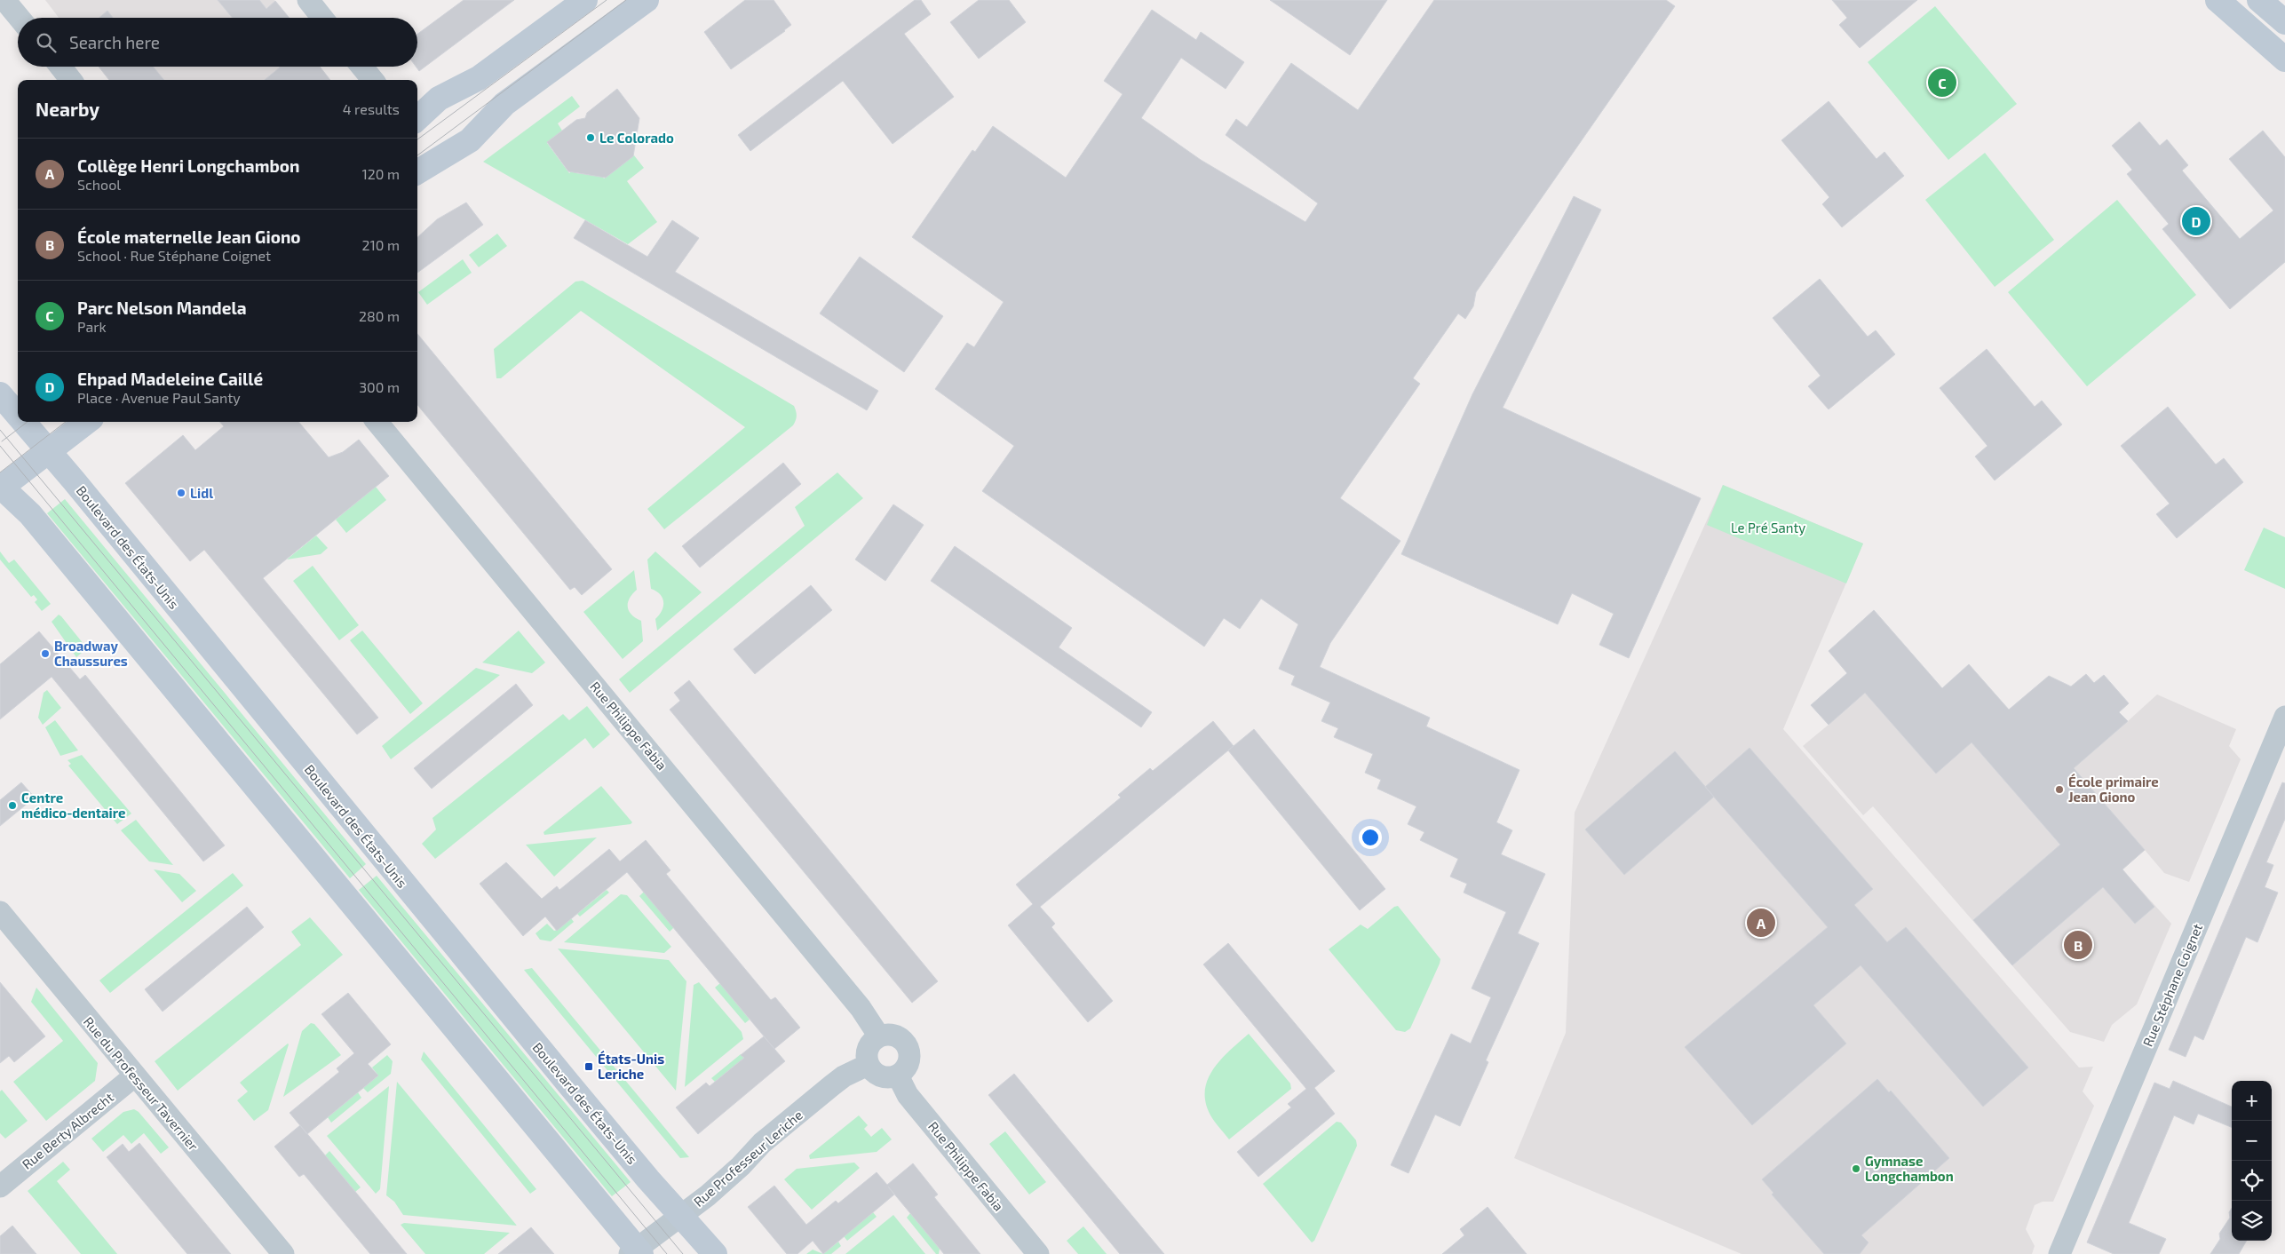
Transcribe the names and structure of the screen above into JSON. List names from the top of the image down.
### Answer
{
  "streets": {
    "main road": ["Boulevard des États-Unis"],
    "street": [
      "Rue Philippe Fabia",
      "Rue Stéphane Coignet",
      "Rue du Professeur Tavernier",
      "Rue Berty Albrecht",
      "Rue Professeur Leriche"
    ]
  },
  "crossings": [
    ["Boulevard des États-Unis", "Rue Professeur Leriche"],
    ["Rue Philippe Fabia", "Rue Professeur Leriche"],
    ["Rue du Professeur Tavernier", "Rue Berty Albrecht"]
  ],
  "parks": ["Le Pré Santy"],
  "places": {
    "other": [
      "Le Colorado",
      "Lidl",
      "Broadway Chaussures",
      "École primaire Jean Giono",
      "Centre médico-dentaire",
      "Gymnase Longchambon"
    ],
    "transit": ["États-Unis Leriche"]
  },
  "page": {
    "search": "Search here",
    "pins": [
      "C",
      "D",
      "A",
      "B"
    ],
    "heading": ["Nearby", "4 results"],
    "list": [
      {
        "mark": "A",
        "name": "Collège Henri Longchambon",
        "note": "School",
        "value": "120 m"
      },
      {
        "mark": "B",
        "name": "École maternelle Jean Giono",
        "note": "School · Rue Stéphane Coignet",
        "value": "210 m"
      },
      {
        "mark": "C",
        "name": "Parc Nelson Mandela",
        "note": "Park",
        "value": "280 m"
      },
      {
        "mark": "D",
        "name": "Ehpad Madeleine Caillé",
        "note": "Place · Avenue Paul Santy",
        "value": "300 m"
      }
    ],
    "map_buttons": ["+", "−"]
  }
}
